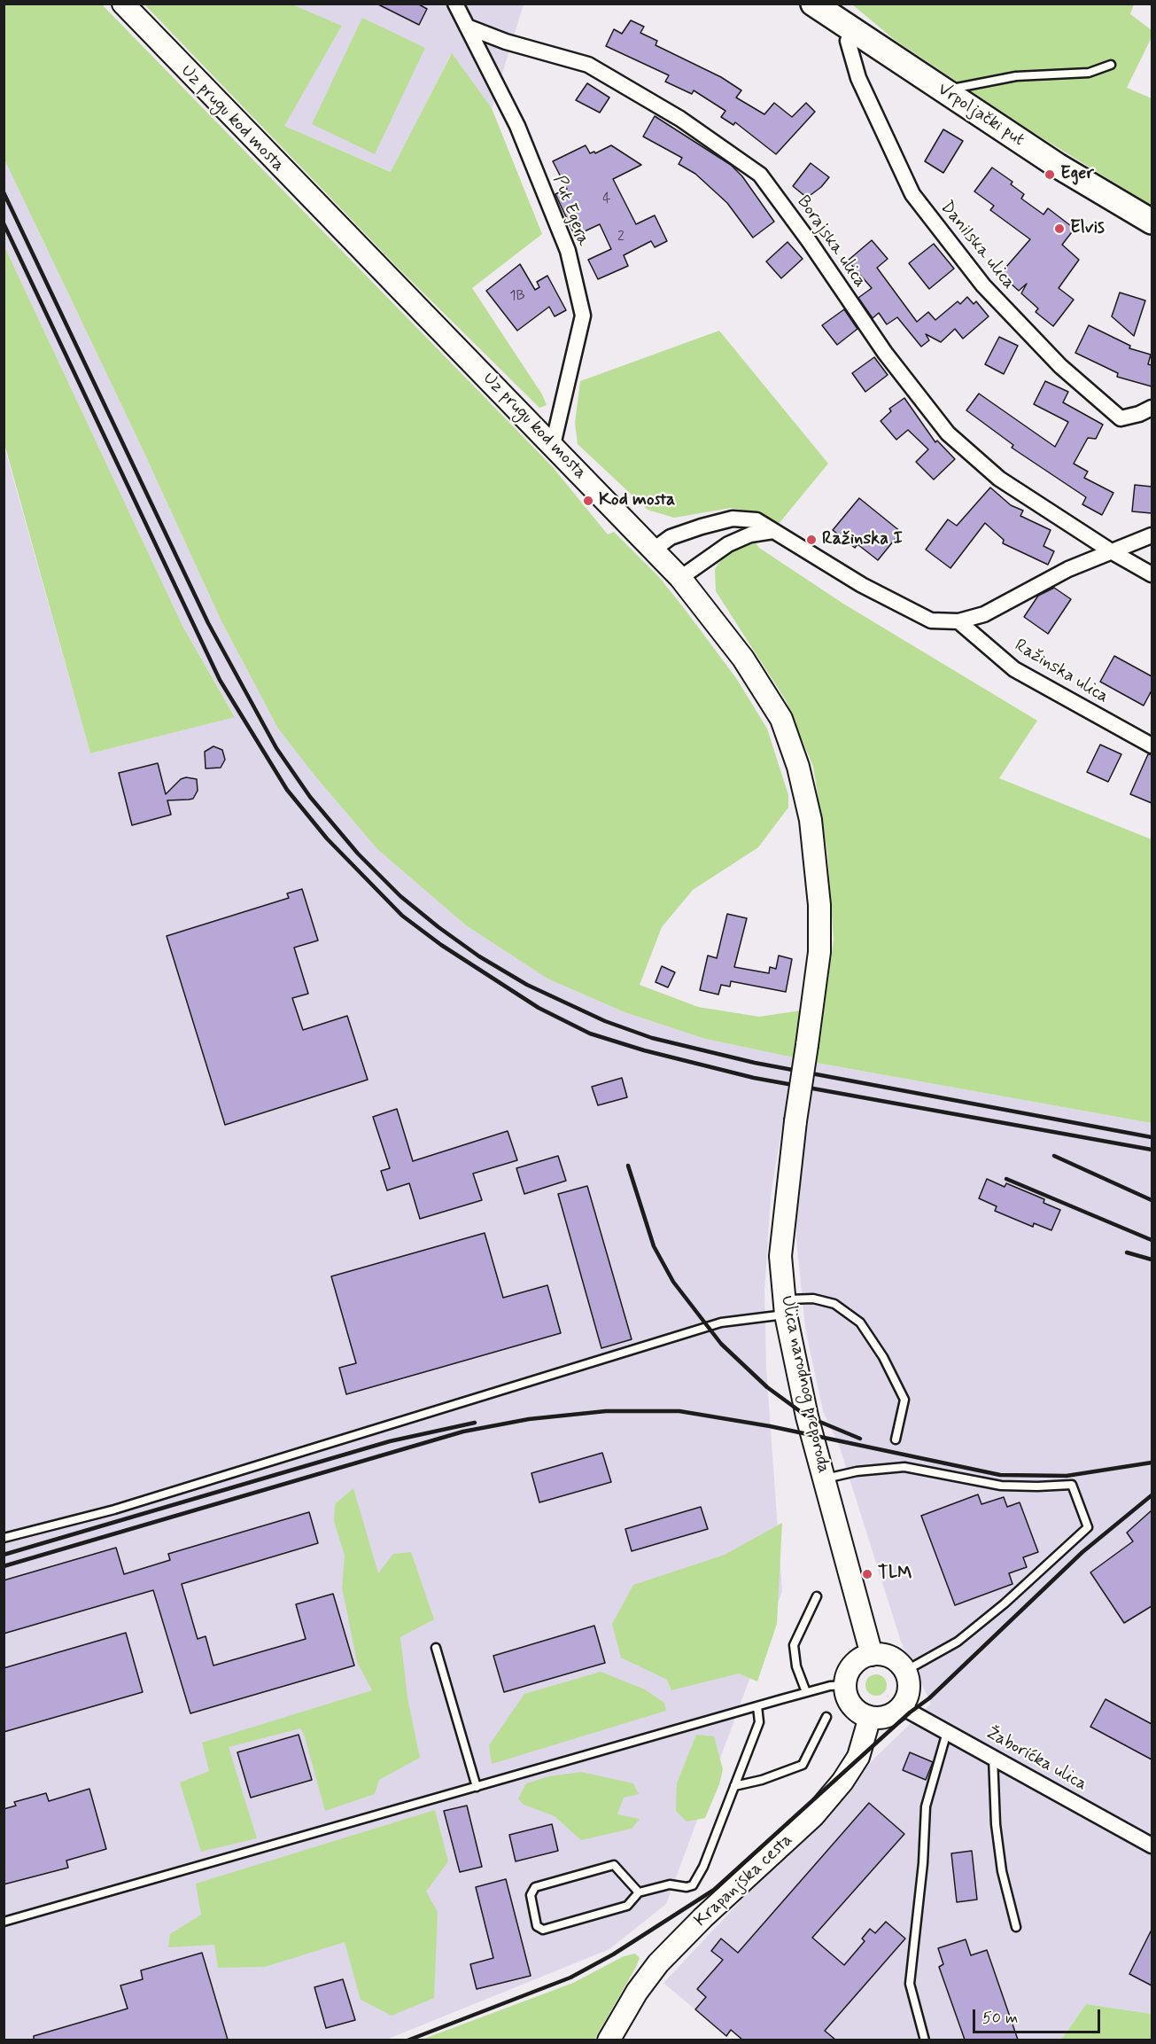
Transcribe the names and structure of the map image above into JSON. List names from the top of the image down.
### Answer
{
  "streets": {
    "main road": ["Vrpoljački put"],
    "street": [
      "Uz prugu kod mosta",
      "Put Egera",
      "Borajska ulica",
      "Danilska ulica",
      "Ražinska ulica",
      "Ulica narodnog preporoda",
      "Žaborićka ulica",
      "Krapanjska cesta"
    ]
  },
  "crossings": [
    ["Vrpoljački put", "Danilska ulica"],
    ["Uz prugu kod mosta", "Put Egera"],
    ["Uz prugu kod mosta", "Ulica narodnog preporoda"],
    ["Put Egera", "Borajska ulica"],
    ["Ulica narodnog preporoda", "Žaborićka ulica"],
    ["Ulica narodnog preporoda", "Krapanjska cesta"],
    ["Žaborićka ulica", "Krapanjska cesta"]
  ],
  "places": [
    "Eger",
    "Elvis",
    "Kod mosta",
    "Ražinska I",
    "TLM"
  ],
  "house_numbers": ["4", "2", "1B"],
  "scale_bar": "50 m"
}
